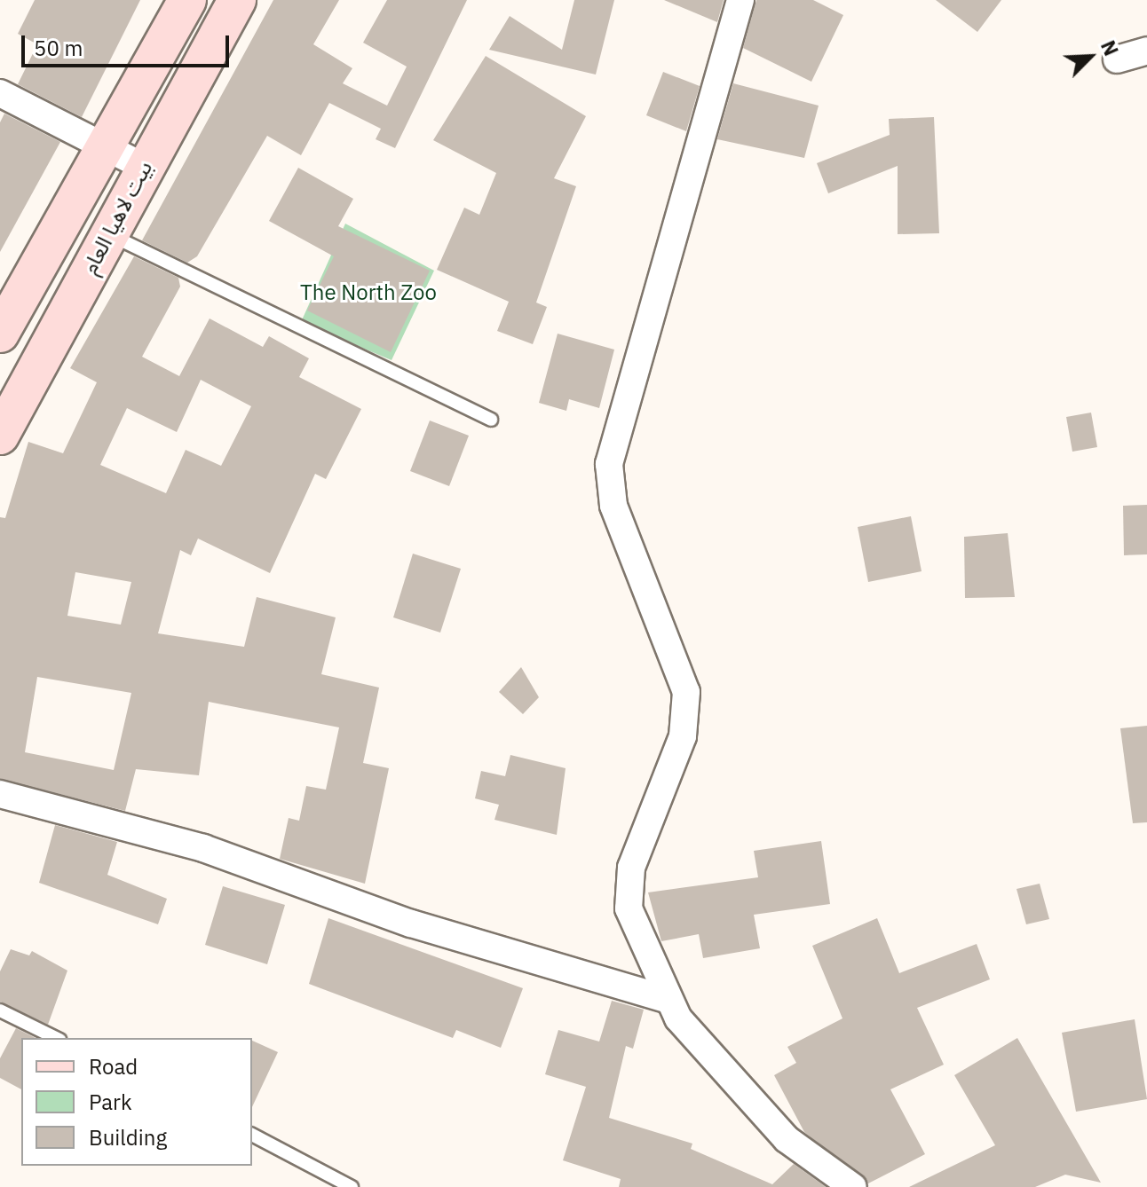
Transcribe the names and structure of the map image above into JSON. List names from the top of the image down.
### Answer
{
  "streets": {
    "main road": ["بيت لاهيا العام"]
  },
  "parks": ["The North Zoo"],
  "legend": ["Road", "Park", "Building"],
  "scale_bar": "50 m",
  "north": "top right"
}
